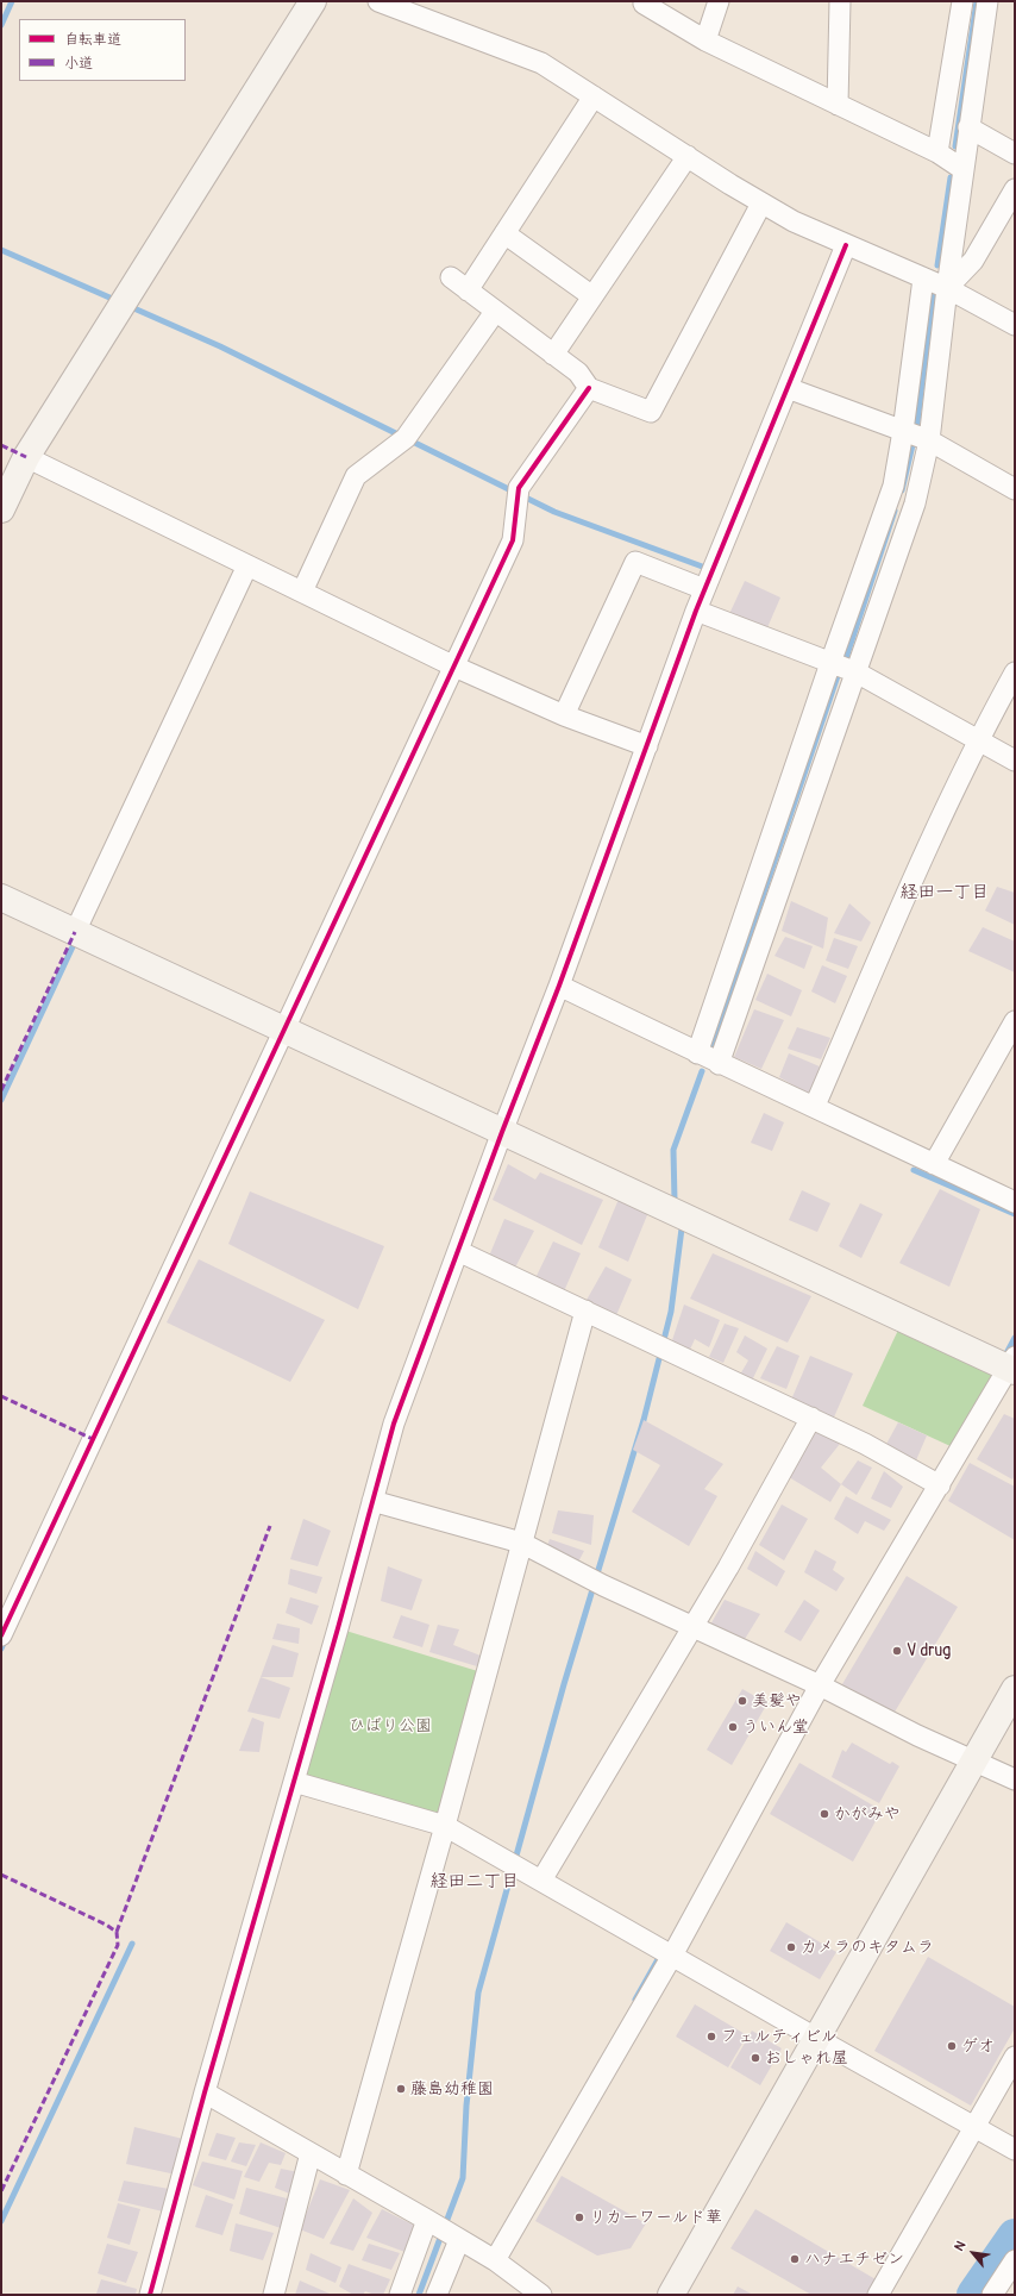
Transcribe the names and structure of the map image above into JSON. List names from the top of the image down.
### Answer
{
  "districts": ["経田一丁目", "経田二丁目"],
  "parks": ["ひばり公園"],
  "places": [
    "V drug",
    "美髪や",
    "ういん堂",
    "かがみや",
    "カメラのキタムラ",
    "フェルティビル",
    "ゲオ",
    "おしゃれ屋",
    "藤島幼稚園",
    "リカーワールド華",
    "ハナエチゼン"
  ],
  "legend": ["自転車道", "小道"],
  "north": "top left"
}
